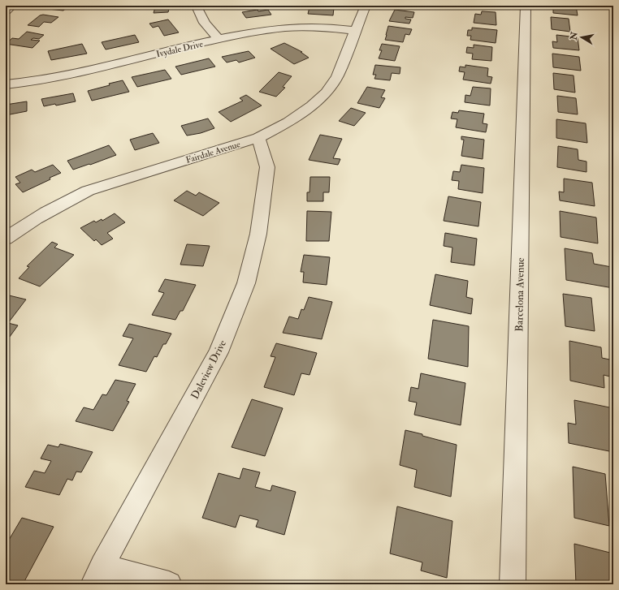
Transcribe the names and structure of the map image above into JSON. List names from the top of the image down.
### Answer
{
  "streets": {
    "street": [
      "Ivydale Drive",
      "Fairdale Avenue",
      "Barcelona Avenue",
      "Daleview Drive"
    ]
  },
  "crossings": [
    ["Ivydale Drive", "Fairdale Avenue"],
    ["Fairdale Avenue", "Daleview Drive"]
  ],
  "north": "left"
}
